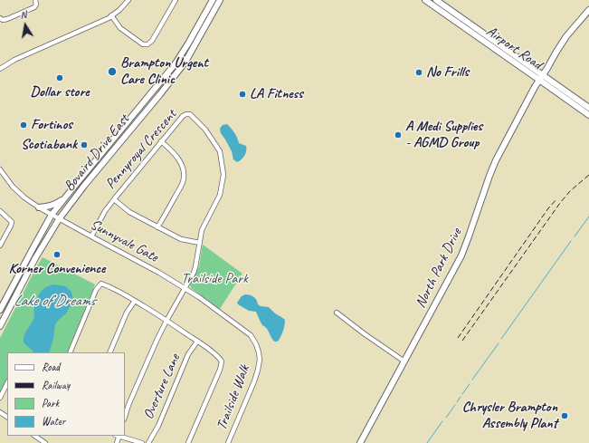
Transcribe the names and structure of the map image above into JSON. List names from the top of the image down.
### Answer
{
  "streets": {
    "main road": ["Airport Road", "Bovaird Drive East", "North Park Drive"],
    "street": [
      "Pennyroyal Crescent",
      "Sunnyvale Gate",
      "Overture Lane",
      "Trailside Walk"
    ]
  },
  "crossings": [
    ["Airport Road", "North Park Drive"],
    ["Pennyroyal Crescent", "Sunnyvale Gate"],
    ["Pennyroyal Crescent", "Trailside Walk"],
    ["Bovaird Drive East", "Sunnyvale Gate"],
    ["Sunnyvale Gate", "Trailside Walk"]
  ],
  "water": ["Lake of Dreams"],
  "parks": ["Trailside Park"],
  "places": [
    "Brampton Urgent Care Clinic",
    "No Frills",
    "Dollar store",
    "LA Fitness",
    "Fortinos",
    "A Medi Supplies - AGMD Group",
    "Scotiabank",
    "Korner Convenience",
    "Chrysler Brampton Assembly Plant"
  ],
  "legend": [
    "Road",
    "Railway",
    "Park",
    "Water"
  ],
  "north": "top"
}
